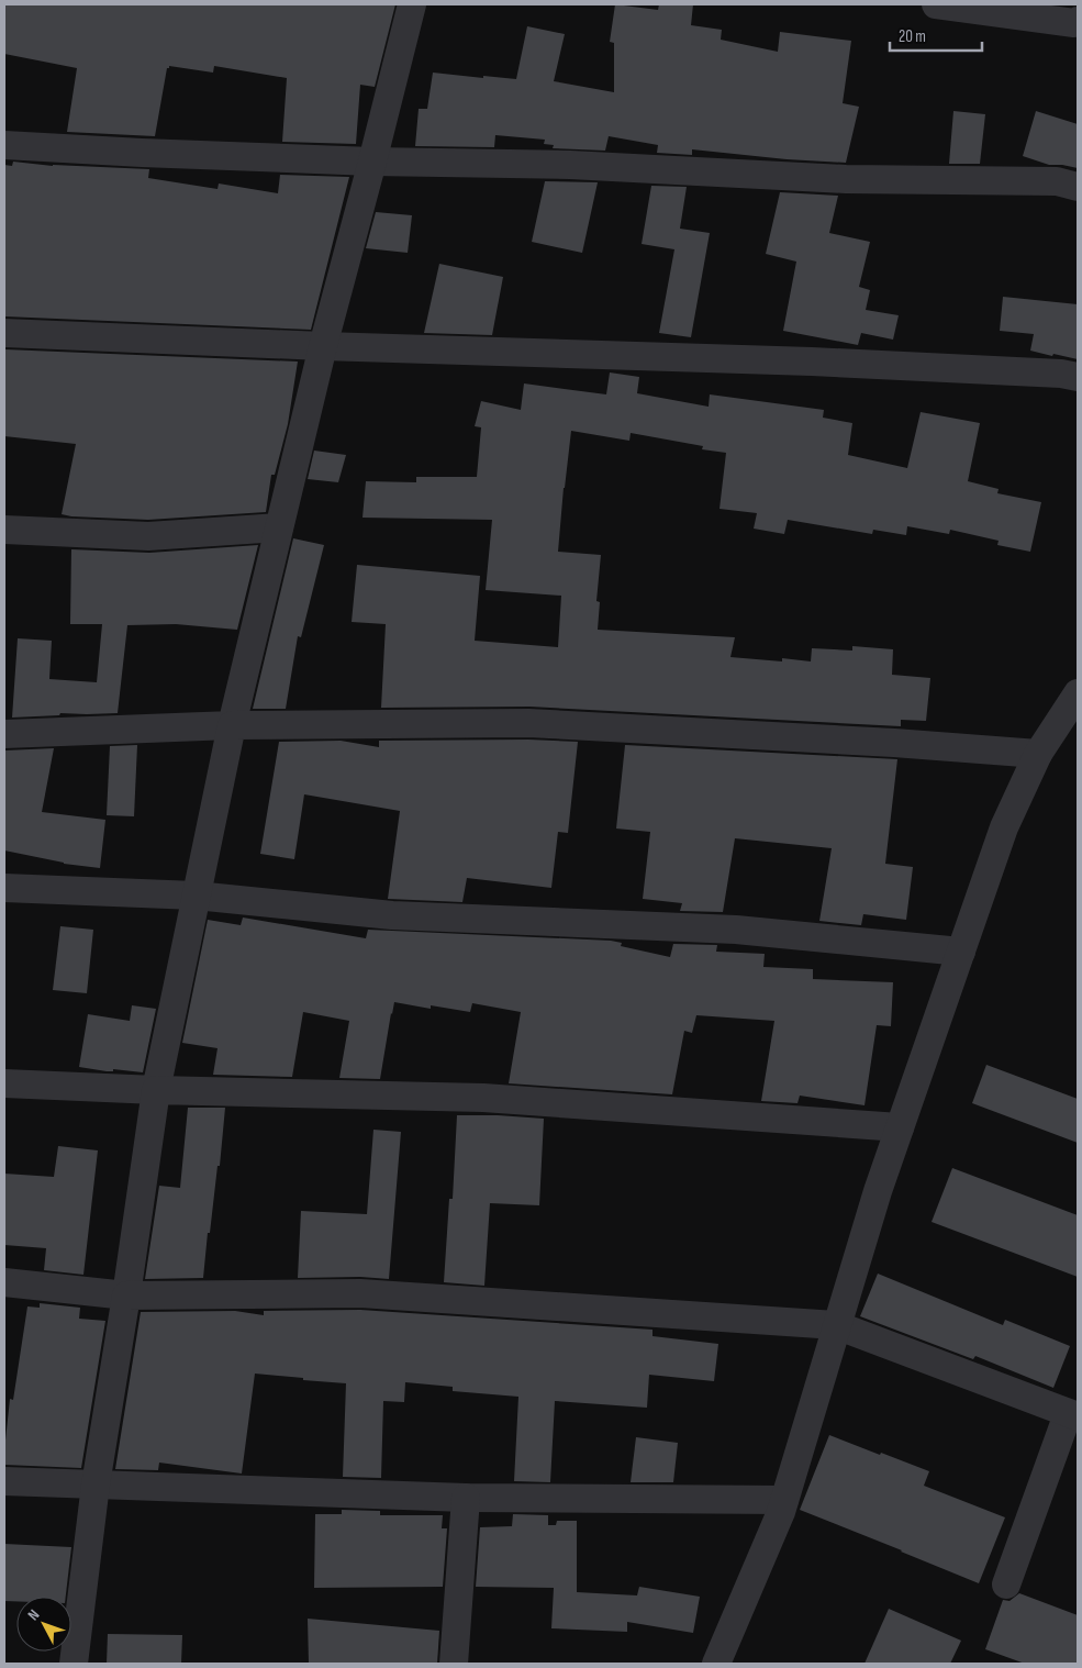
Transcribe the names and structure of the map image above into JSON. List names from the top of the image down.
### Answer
{
  "scale_bar": "20 m",
  "north": "top left"
}
